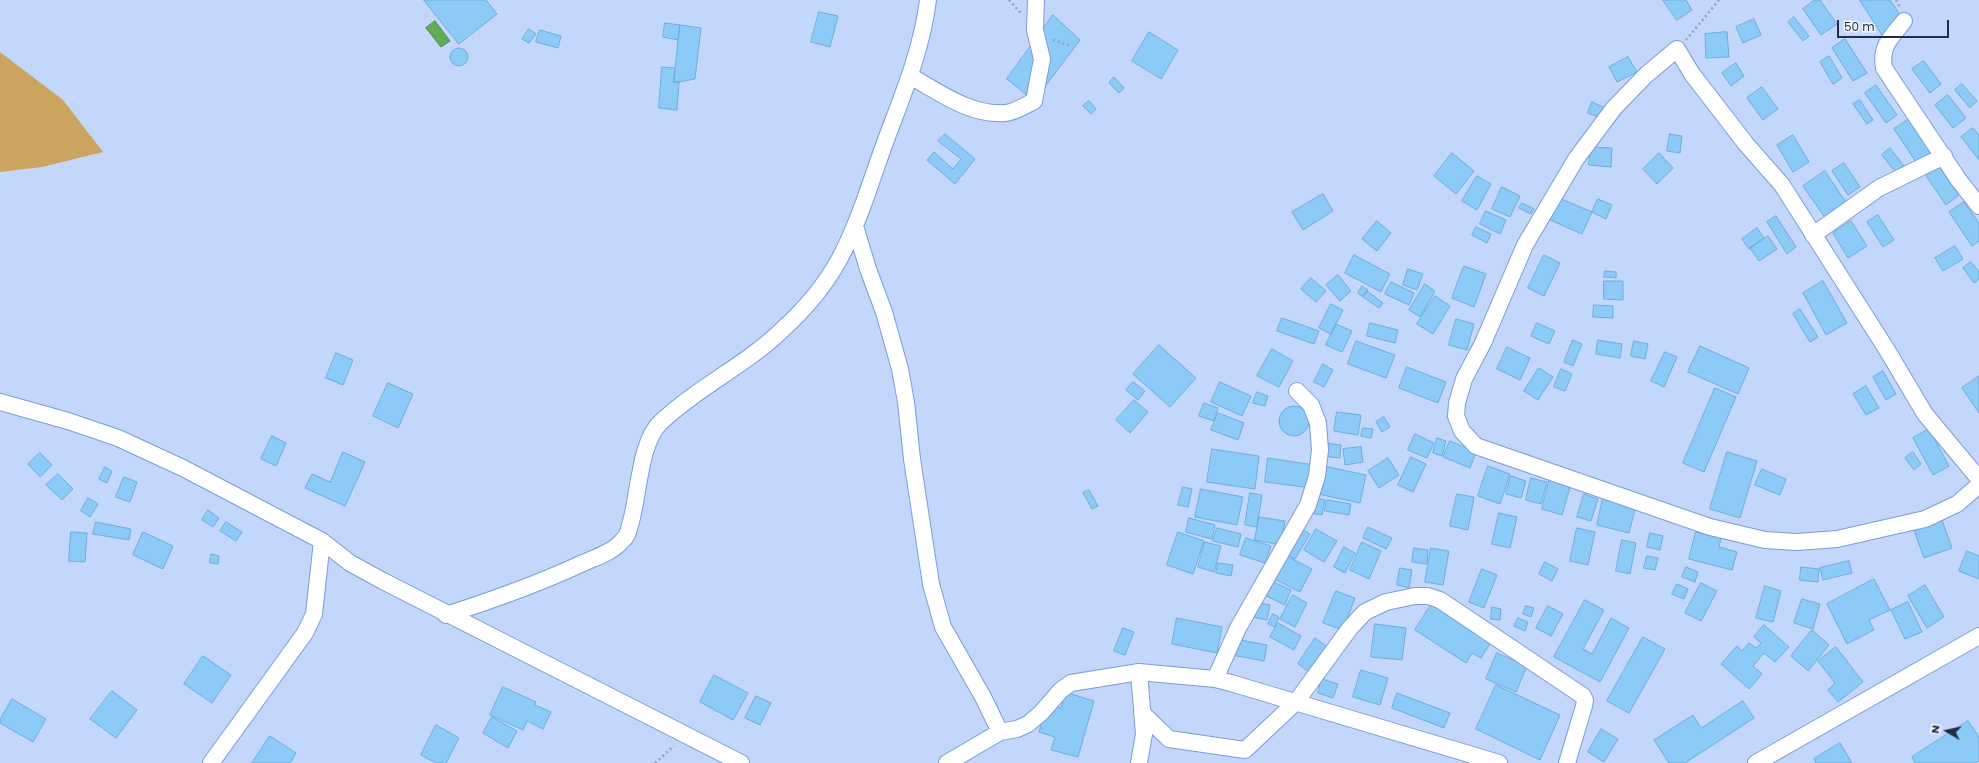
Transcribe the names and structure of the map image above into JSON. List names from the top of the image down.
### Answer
{
  "scale_bar": "50 m",
  "north": "left"
}
